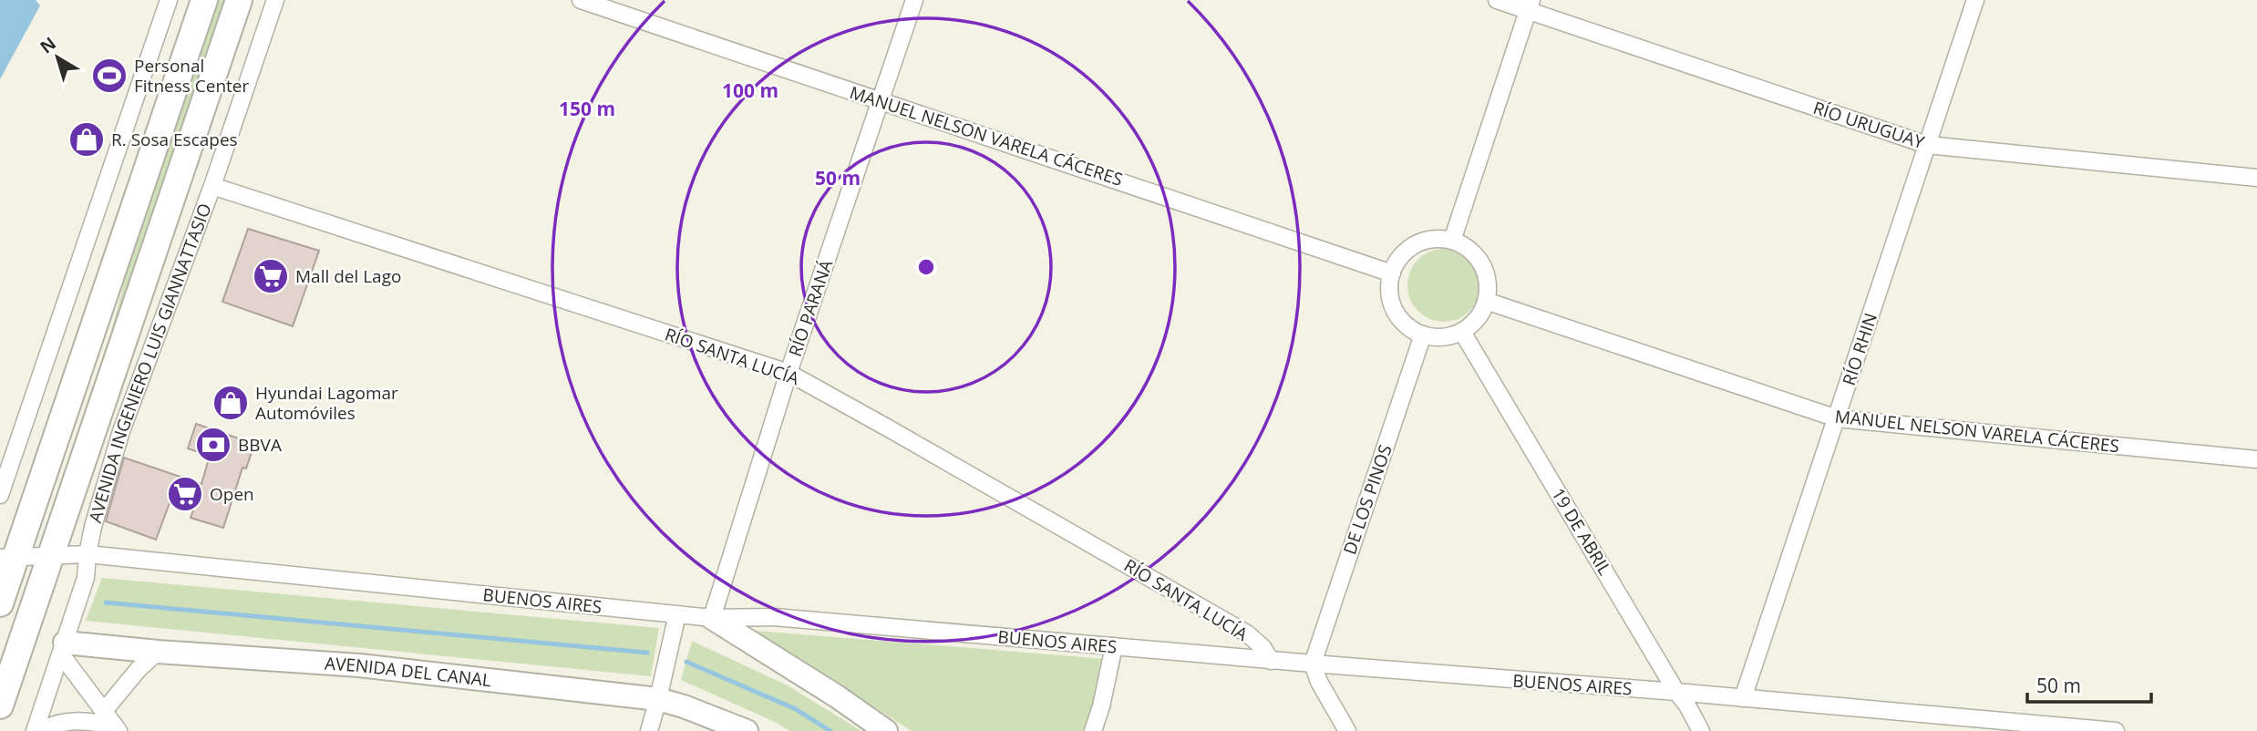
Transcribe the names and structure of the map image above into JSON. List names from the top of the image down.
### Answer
{
  "streets": {
    "main road": ["AVENIDA INGENIERO LUIS GIANNATTASIO"],
    "street": [
      "RÍO URUGUAY",
      "MANUEL NELSON VARELA CÁCERES",
      "RÍO PARANÁ",
      "RÍO RHIN",
      "RÍO SANTA LUCÍA",
      "DE LOS PINOS",
      "19 DE ABRIL",
      "BUENOS AIRES",
      "AVENIDA DEL CANAL"
    ]
  },
  "crossings": [
    ["RÍO URUGUAY", "RÍO RHIN"],
    ["MANUEL NELSON VARELA CÁCERES", "RÍO PARANÁ"],
    ["MANUEL NELSON VARELA CÁCERES", "RÍO RHIN"],
    ["MANUEL NELSON VARELA CÁCERES", "DE LOS PINOS"],
    ["MANUEL NELSON VARELA CÁCERES", "19 DE ABRIL"],
    ["RÍO PARANÁ", "RÍO SANTA LUCÍA"],
    ["RÍO PARANÁ", "BUENOS AIRES"],
    ["RÍO RHIN", "BUENOS AIRES"],
    ["RÍO SANTA LUCÍA", "AVENIDA INGENIERO LUIS GIANNATTASIO"],
    ["RÍO SANTA LUCÍA", "BUENOS AIRES"],
    ["AVENIDA INGENIERO LUIS GIANNATTASIO", "BUENOS AIRES"],
    ["AVENIDA INGENIERO LUIS GIANNATTASIO", "AVENIDA DEL CANAL"],
    ["DE LOS PINOS", "19 DE ABRIL"],
    ["DE LOS PINOS", "BUENOS AIRES"],
    ["19 DE ABRIL", "BUENOS AIRES"]
  ],
  "places": {
    "sports": ["Personal Fitness Center"],
    "shop": ["R. Sosa Escapes", "Hyundai Lagomar Automóviles"],
    "supermarket": ["Mall del Lago", "Open"],
    "bank": ["BBVA"]
  },
  "scale_bar": "50 m",
  "north": "top left",
  "rings": ["100 m", "150 m", "50 m"]
}
